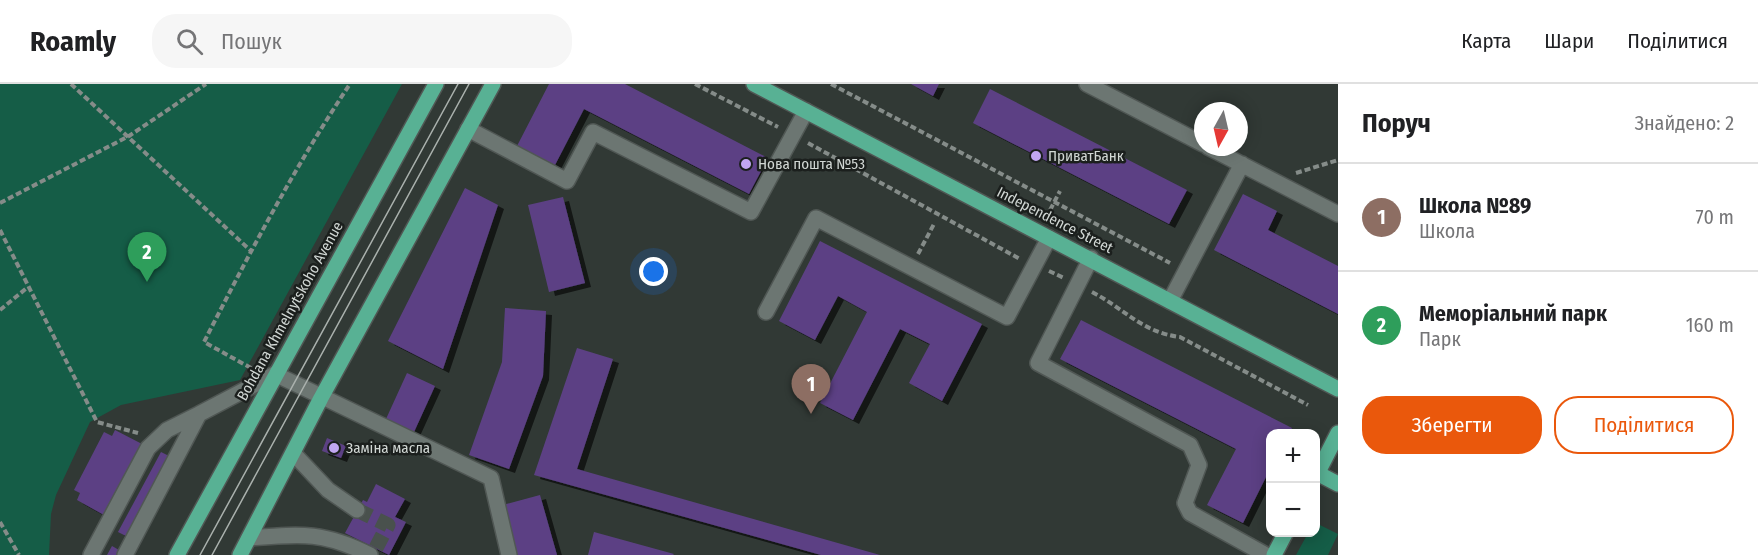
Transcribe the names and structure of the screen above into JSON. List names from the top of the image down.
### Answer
{
  "streets": {
    "main road": ["Independence Street", "Bohdana Khmelnytskoho Avenue"]
  },
  "places": ["ПриватБанк", "Нова пошта №53", "Заміна масла"],
  "north": "bottom",
  "page": {
    "header": "Roamly",
    "search": "Пошук",
    "nav": ["Карта", "Шари", "Поділитися"],
    "heading": ["Поруч", "Знайдено: 2"],
    "list": [
      {
        "mark": "1",
        "name": "Школа №89",
        "note": "Школа",
        "value": "70 m"
      },
      {
        "mark": "2",
        "name": "Меморіальний парк",
        "note": "Парк",
        "value": "160 m"
      }
    ],
    "pins": ["2", "1"],
    "buttons": ["Зберегти", "Поділитися"],
    "map_buttons": ["+", "−"]
  }
}
